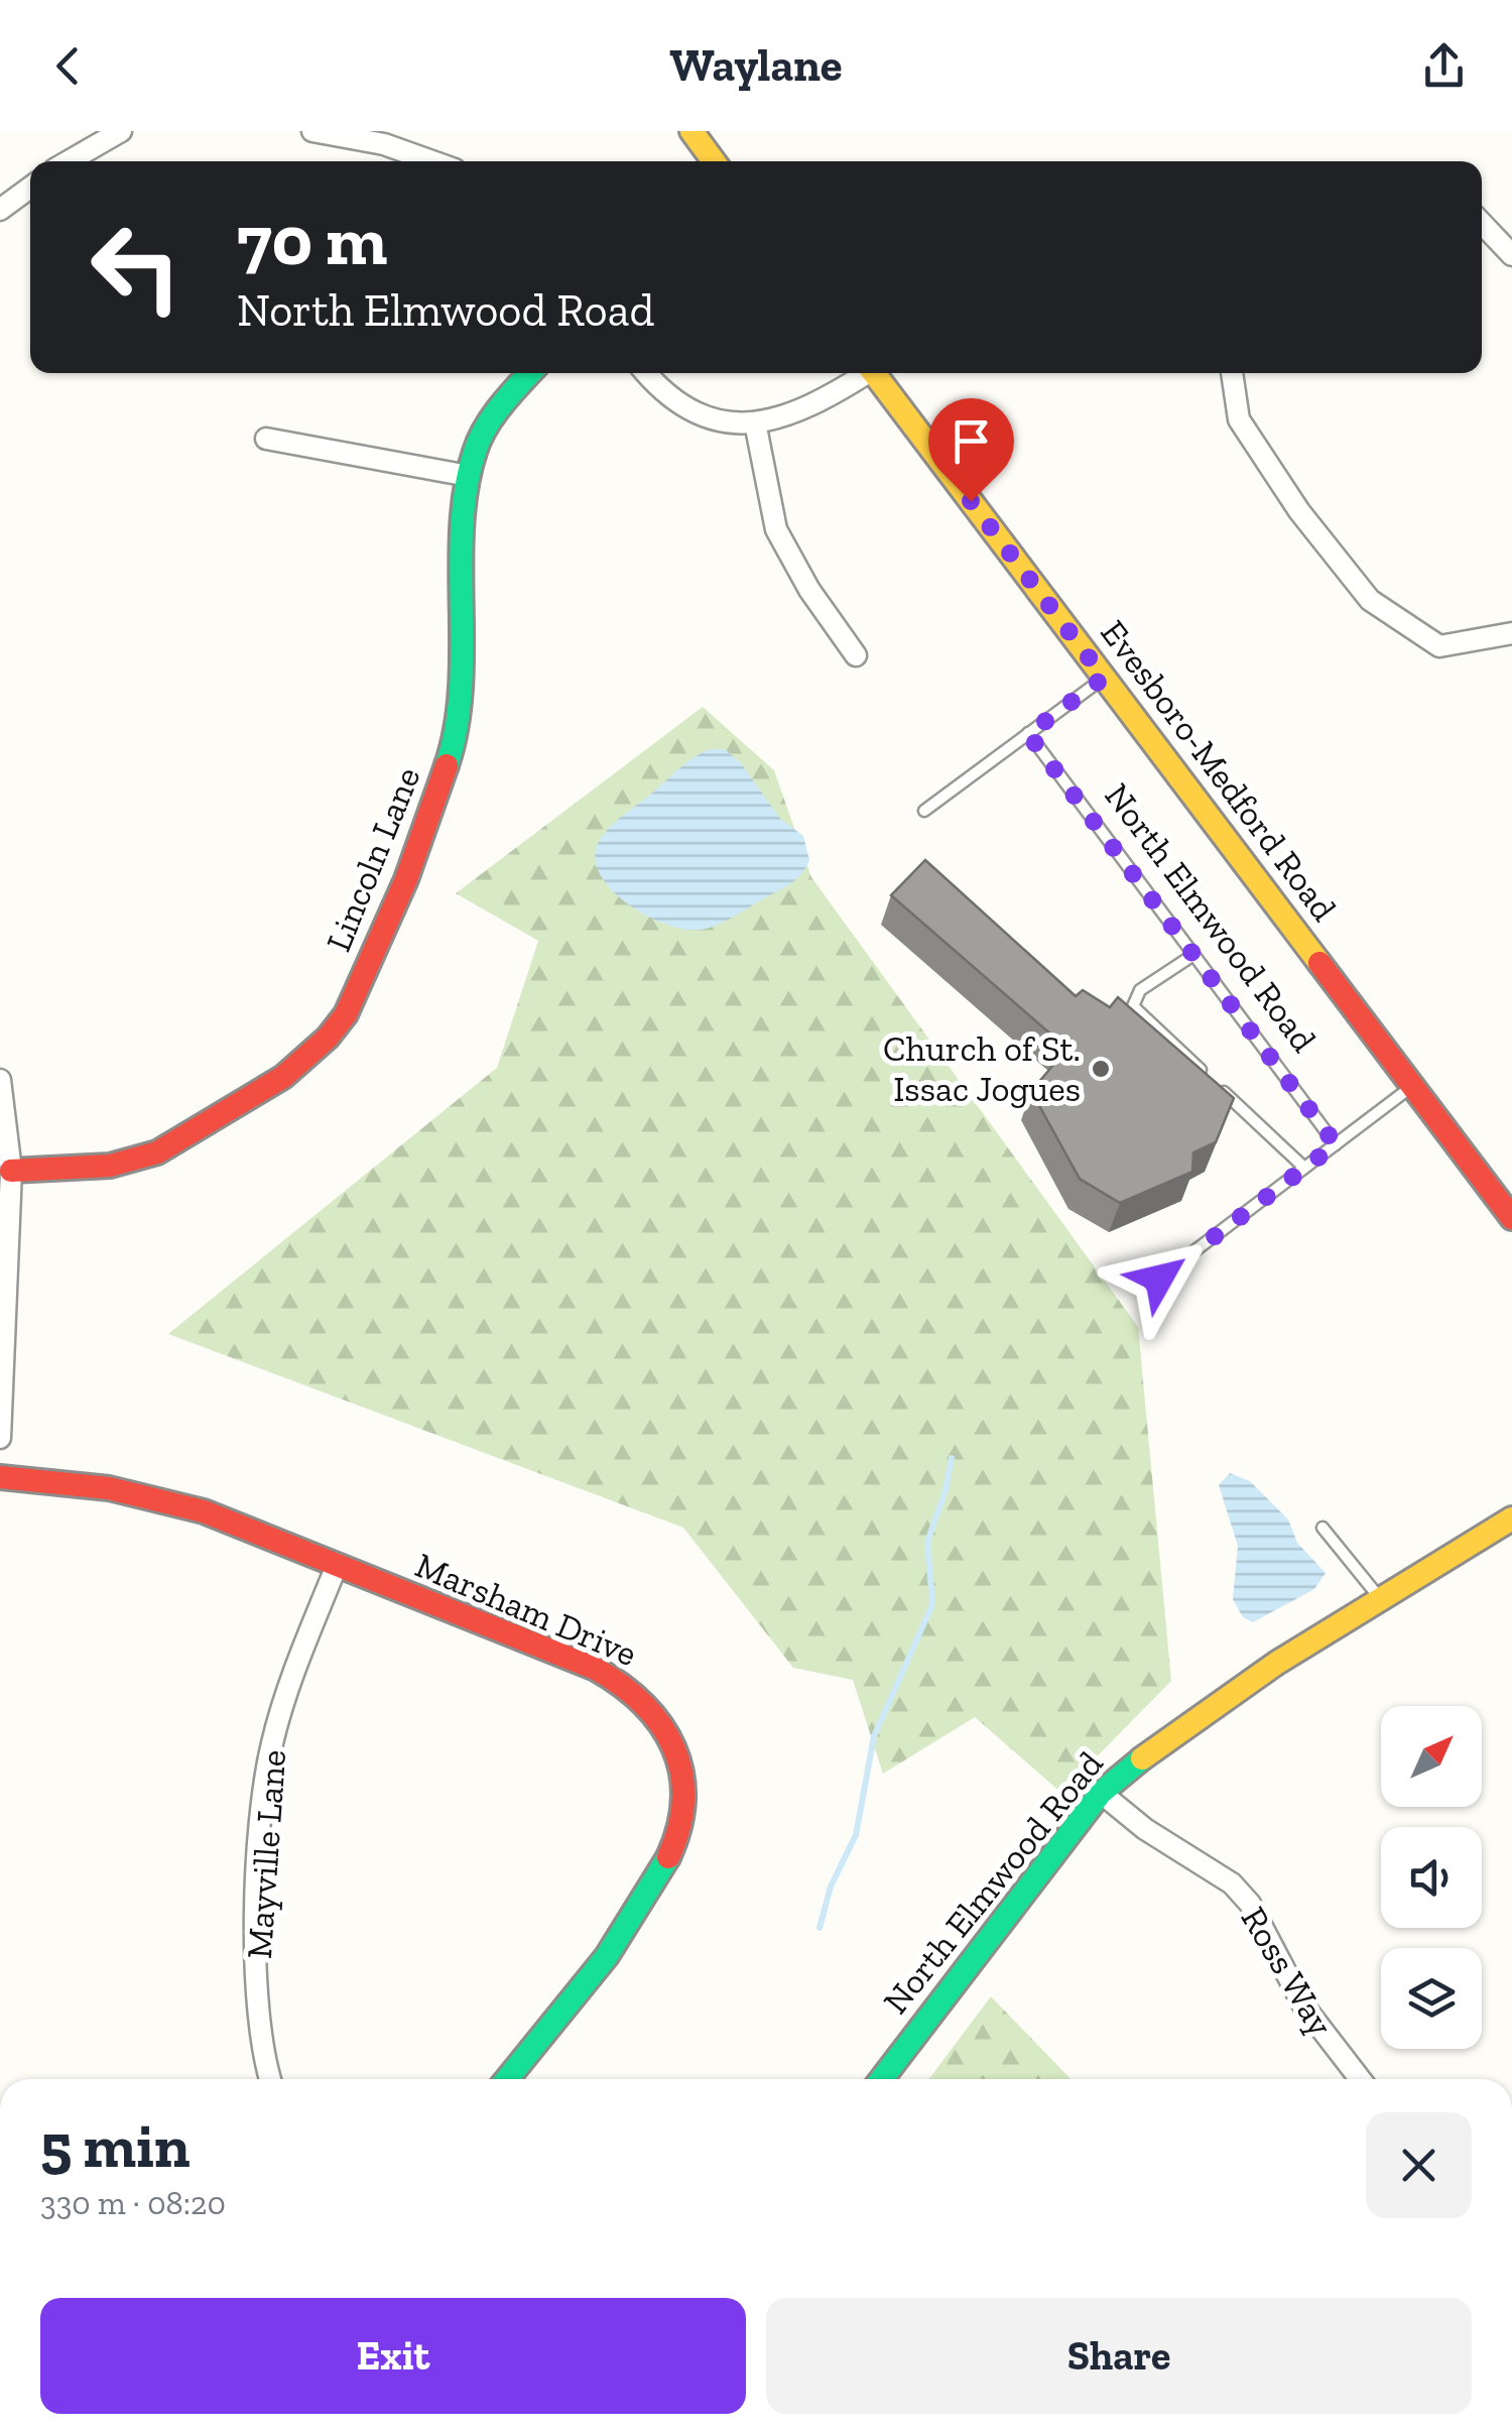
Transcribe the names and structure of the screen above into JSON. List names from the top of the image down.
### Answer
{
  "streets": {
    "street": [
      "Evesboro-Medford Road",
      "Lincoln Lane",
      "North Elmwood Road",
      "Marsham Drive",
      "Mayville Lane",
      "Ross Way"
    ]
  },
  "crossings": [
    ["North Elmwood Road", "Ross Way"],
    ["Marsham Drive", "Mayville Lane"]
  ],
  "places": ["Church of St. Issac Jogues"],
  "north": "top right",
  "page": {
    "header": "Waylane",
    "turn": ["70 m", "North Elmwood Road"],
    "heading": ["5 min", "330 m · 08:20"],
    "buttons": ["Exit", "Share"]
  }
}
